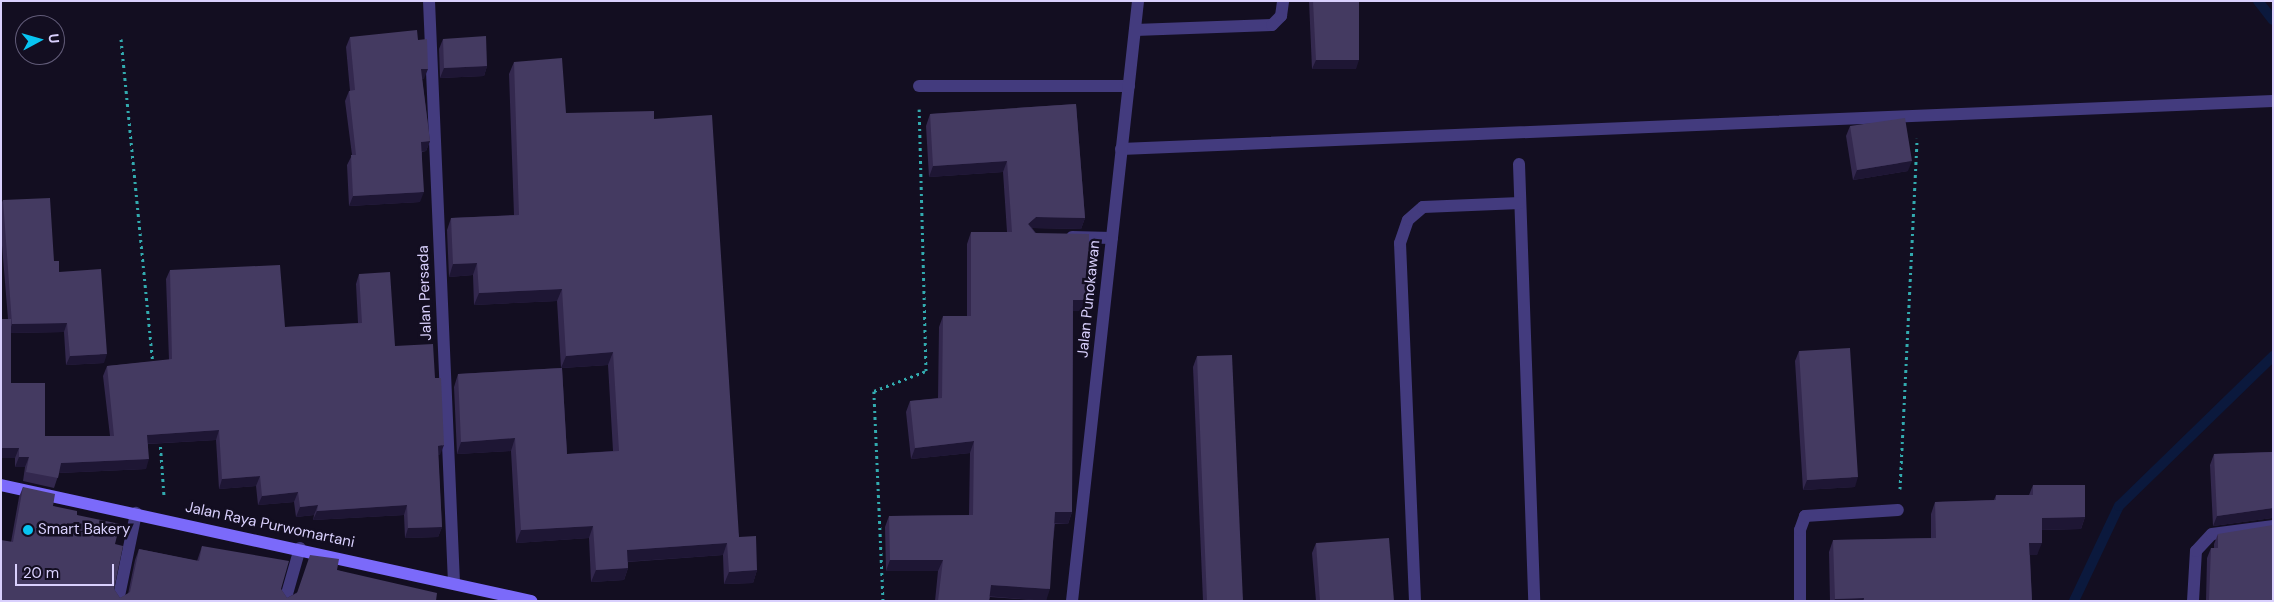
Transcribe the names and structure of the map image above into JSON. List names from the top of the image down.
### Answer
{
  "streets": {
    "street": ["Jalan Persada", "Jalan Punokawan", "Jalan Raya Purwomartani"]
  },
  "crossings": [
    ["Jalan Persada", "Jalan Raya Purwomartani"]
  ],
  "places": ["Smart Bakery"],
  "scale_bar": "20 m",
  "north": "right"
}
